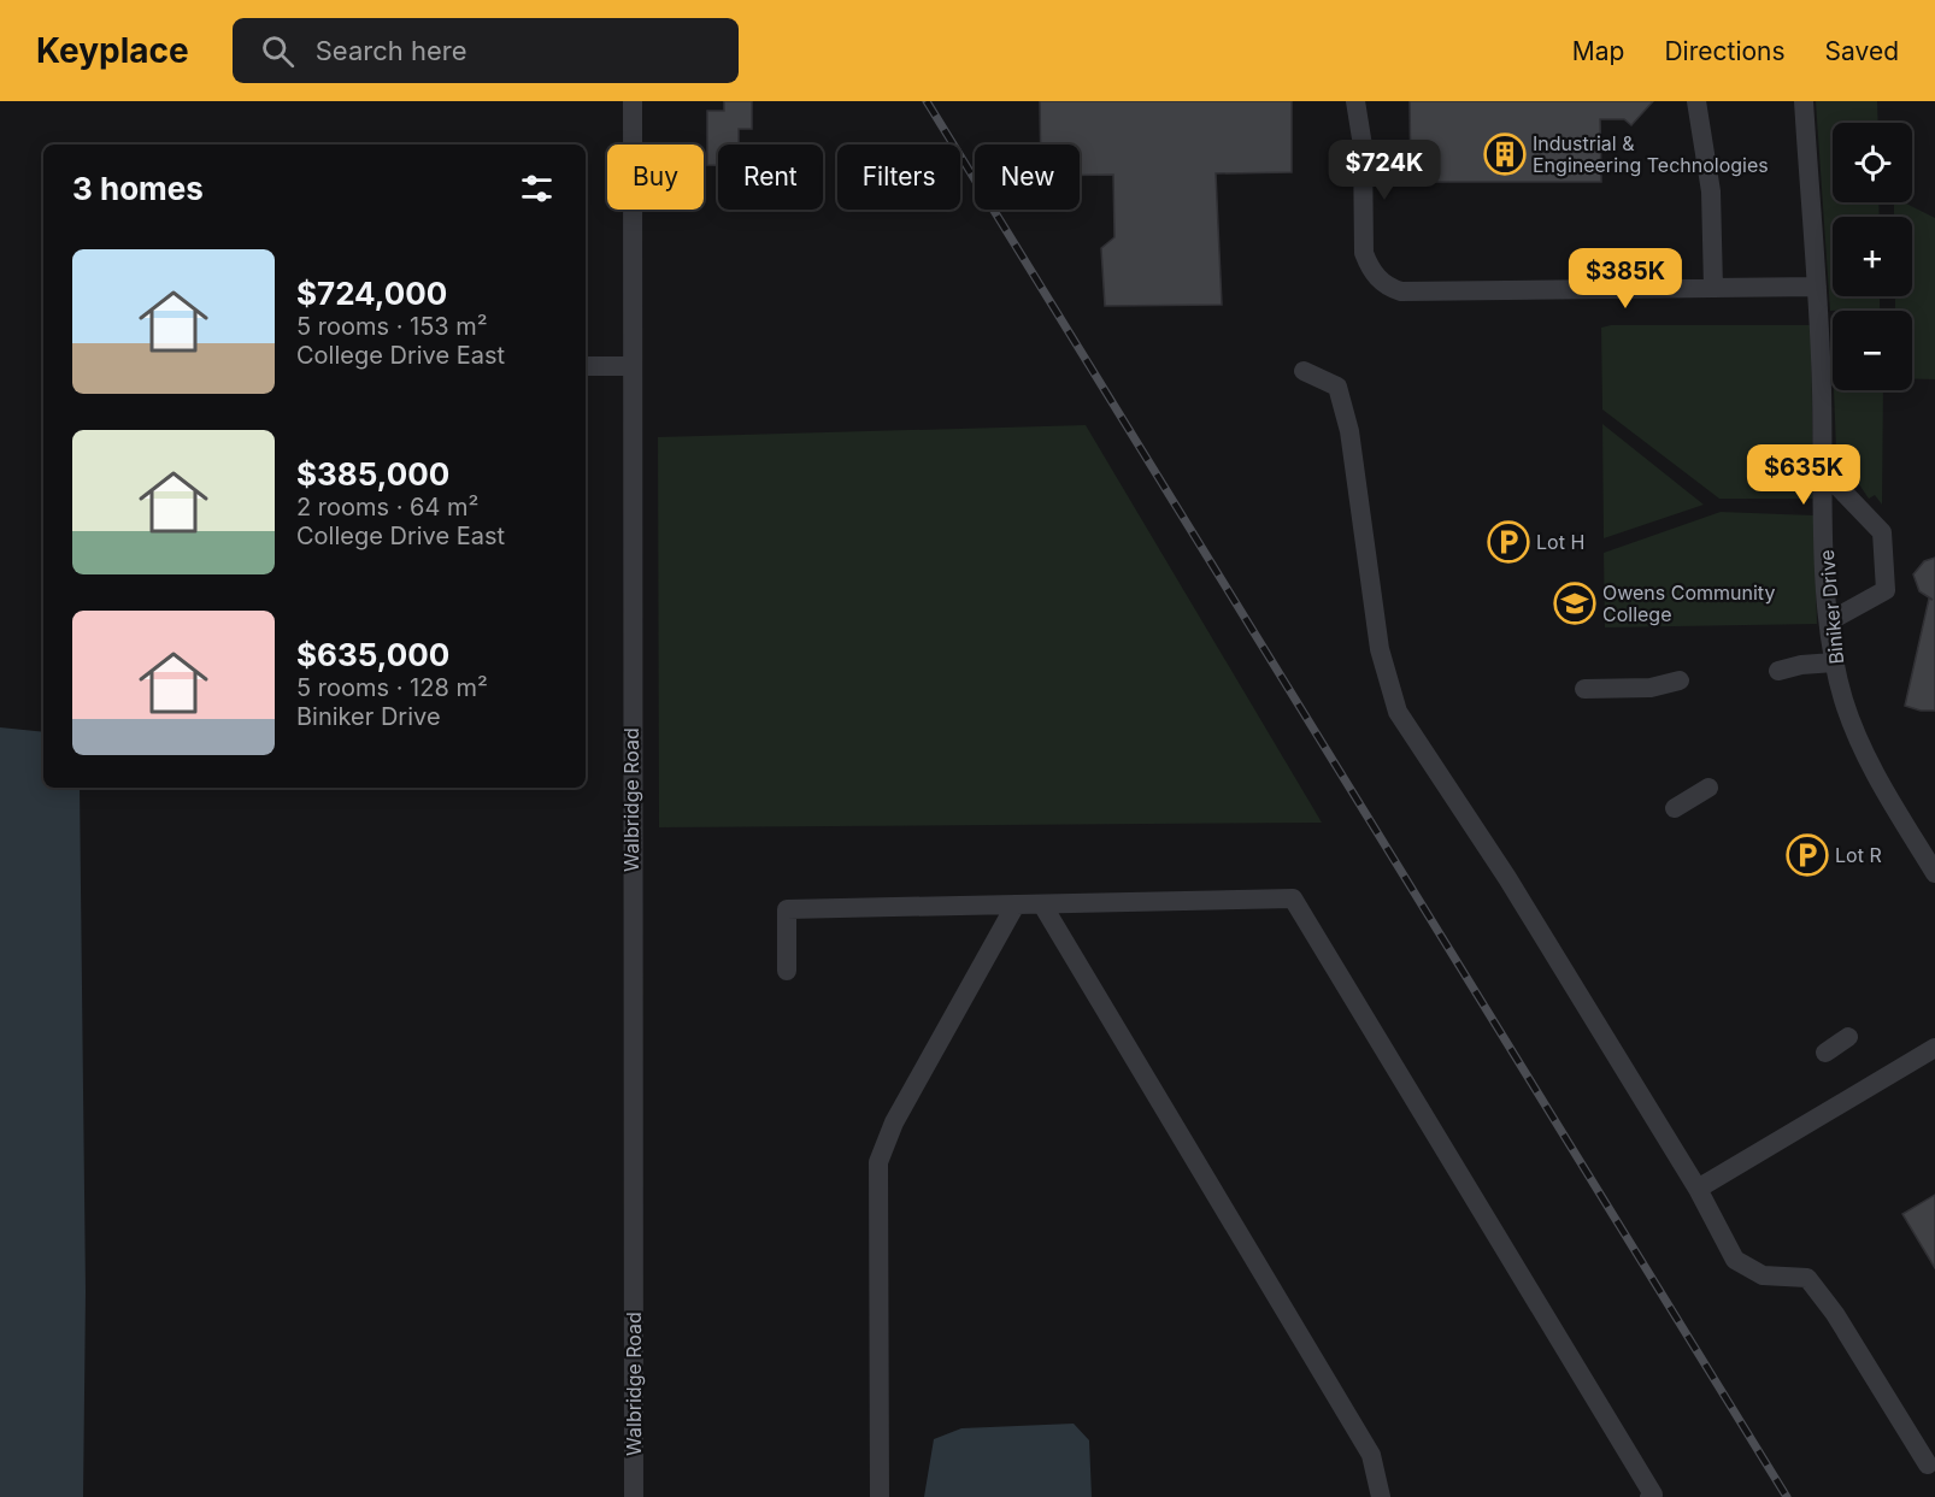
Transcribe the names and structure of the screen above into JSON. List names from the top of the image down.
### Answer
{
  "streets": {
    "street": ["Biniker Drive", "Walbridge Road"]
  },
  "places": {
    "building": ["Industrial & Engineering Technologies"],
    "parking": ["Lot H", "Lot R"],
    "school or university": ["Owens Community College"]
  },
  "page": {
    "header": "Keyplace",
    "search": "Search here",
    "nav": ["Map", "Directions", "Saved"],
    "map_buttons": ["+", "−"],
    "price": ["$724K", "$385K", "$635K"],
    "chip": [
      "Buy",
      "Rent",
      "Filters",
      "New"
    ],
    "heading": "3 homes",
    "list": [
      {
        "name": "$724,000",
        "note": "5 rooms · 153 m² · College Drive East"
      },
      {
        "name": "$385,000",
        "note": "2 rooms · 64 m² · College Drive East"
      },
      {
        "name": "$635,000",
        "note": "5 rooms · 128 m² · Biniker Drive"
      }
    ]
  }
}
